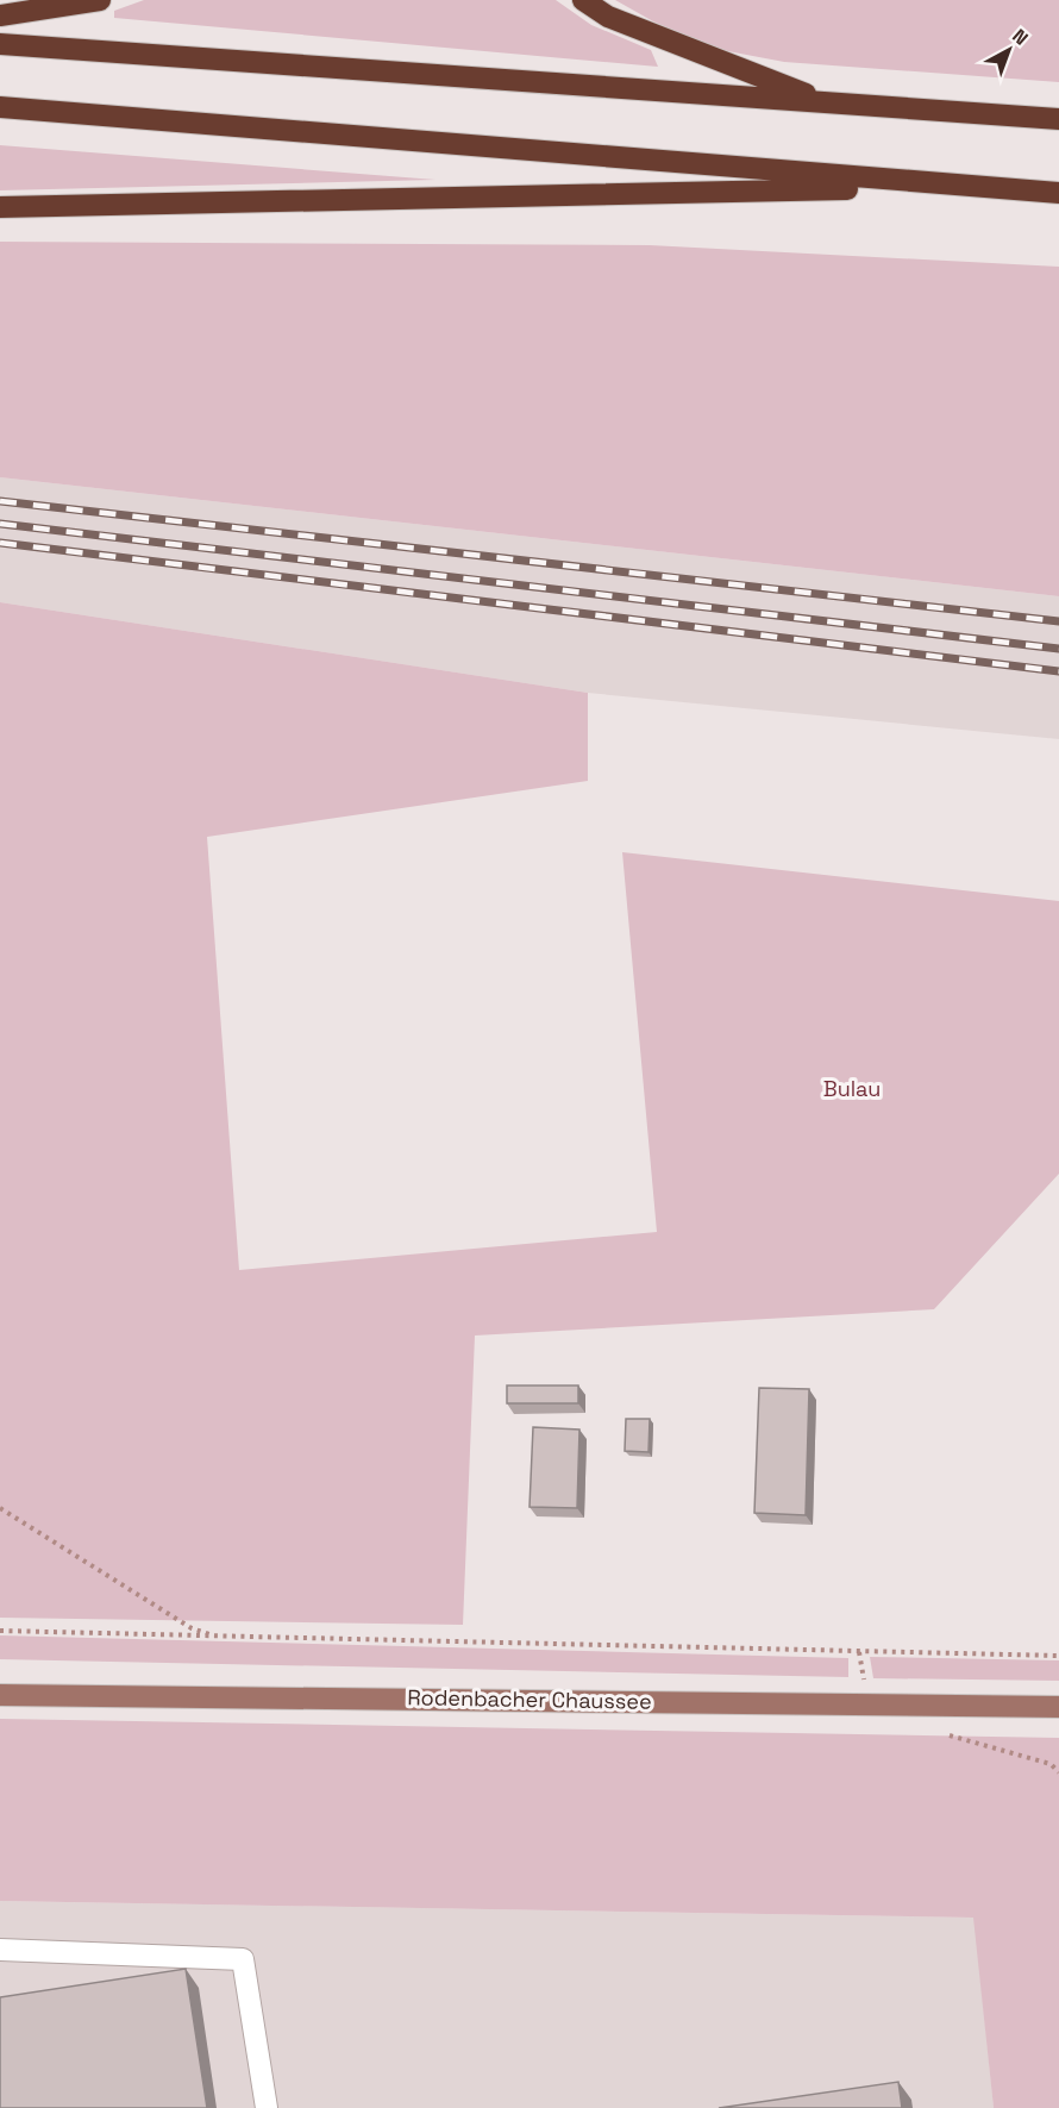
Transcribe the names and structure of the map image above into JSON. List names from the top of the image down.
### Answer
{
  "streets": {
    "main road": ["Rodenbacher Chaussee"]
  },
  "parks": ["Bulau"],
  "north": "top right"
}
